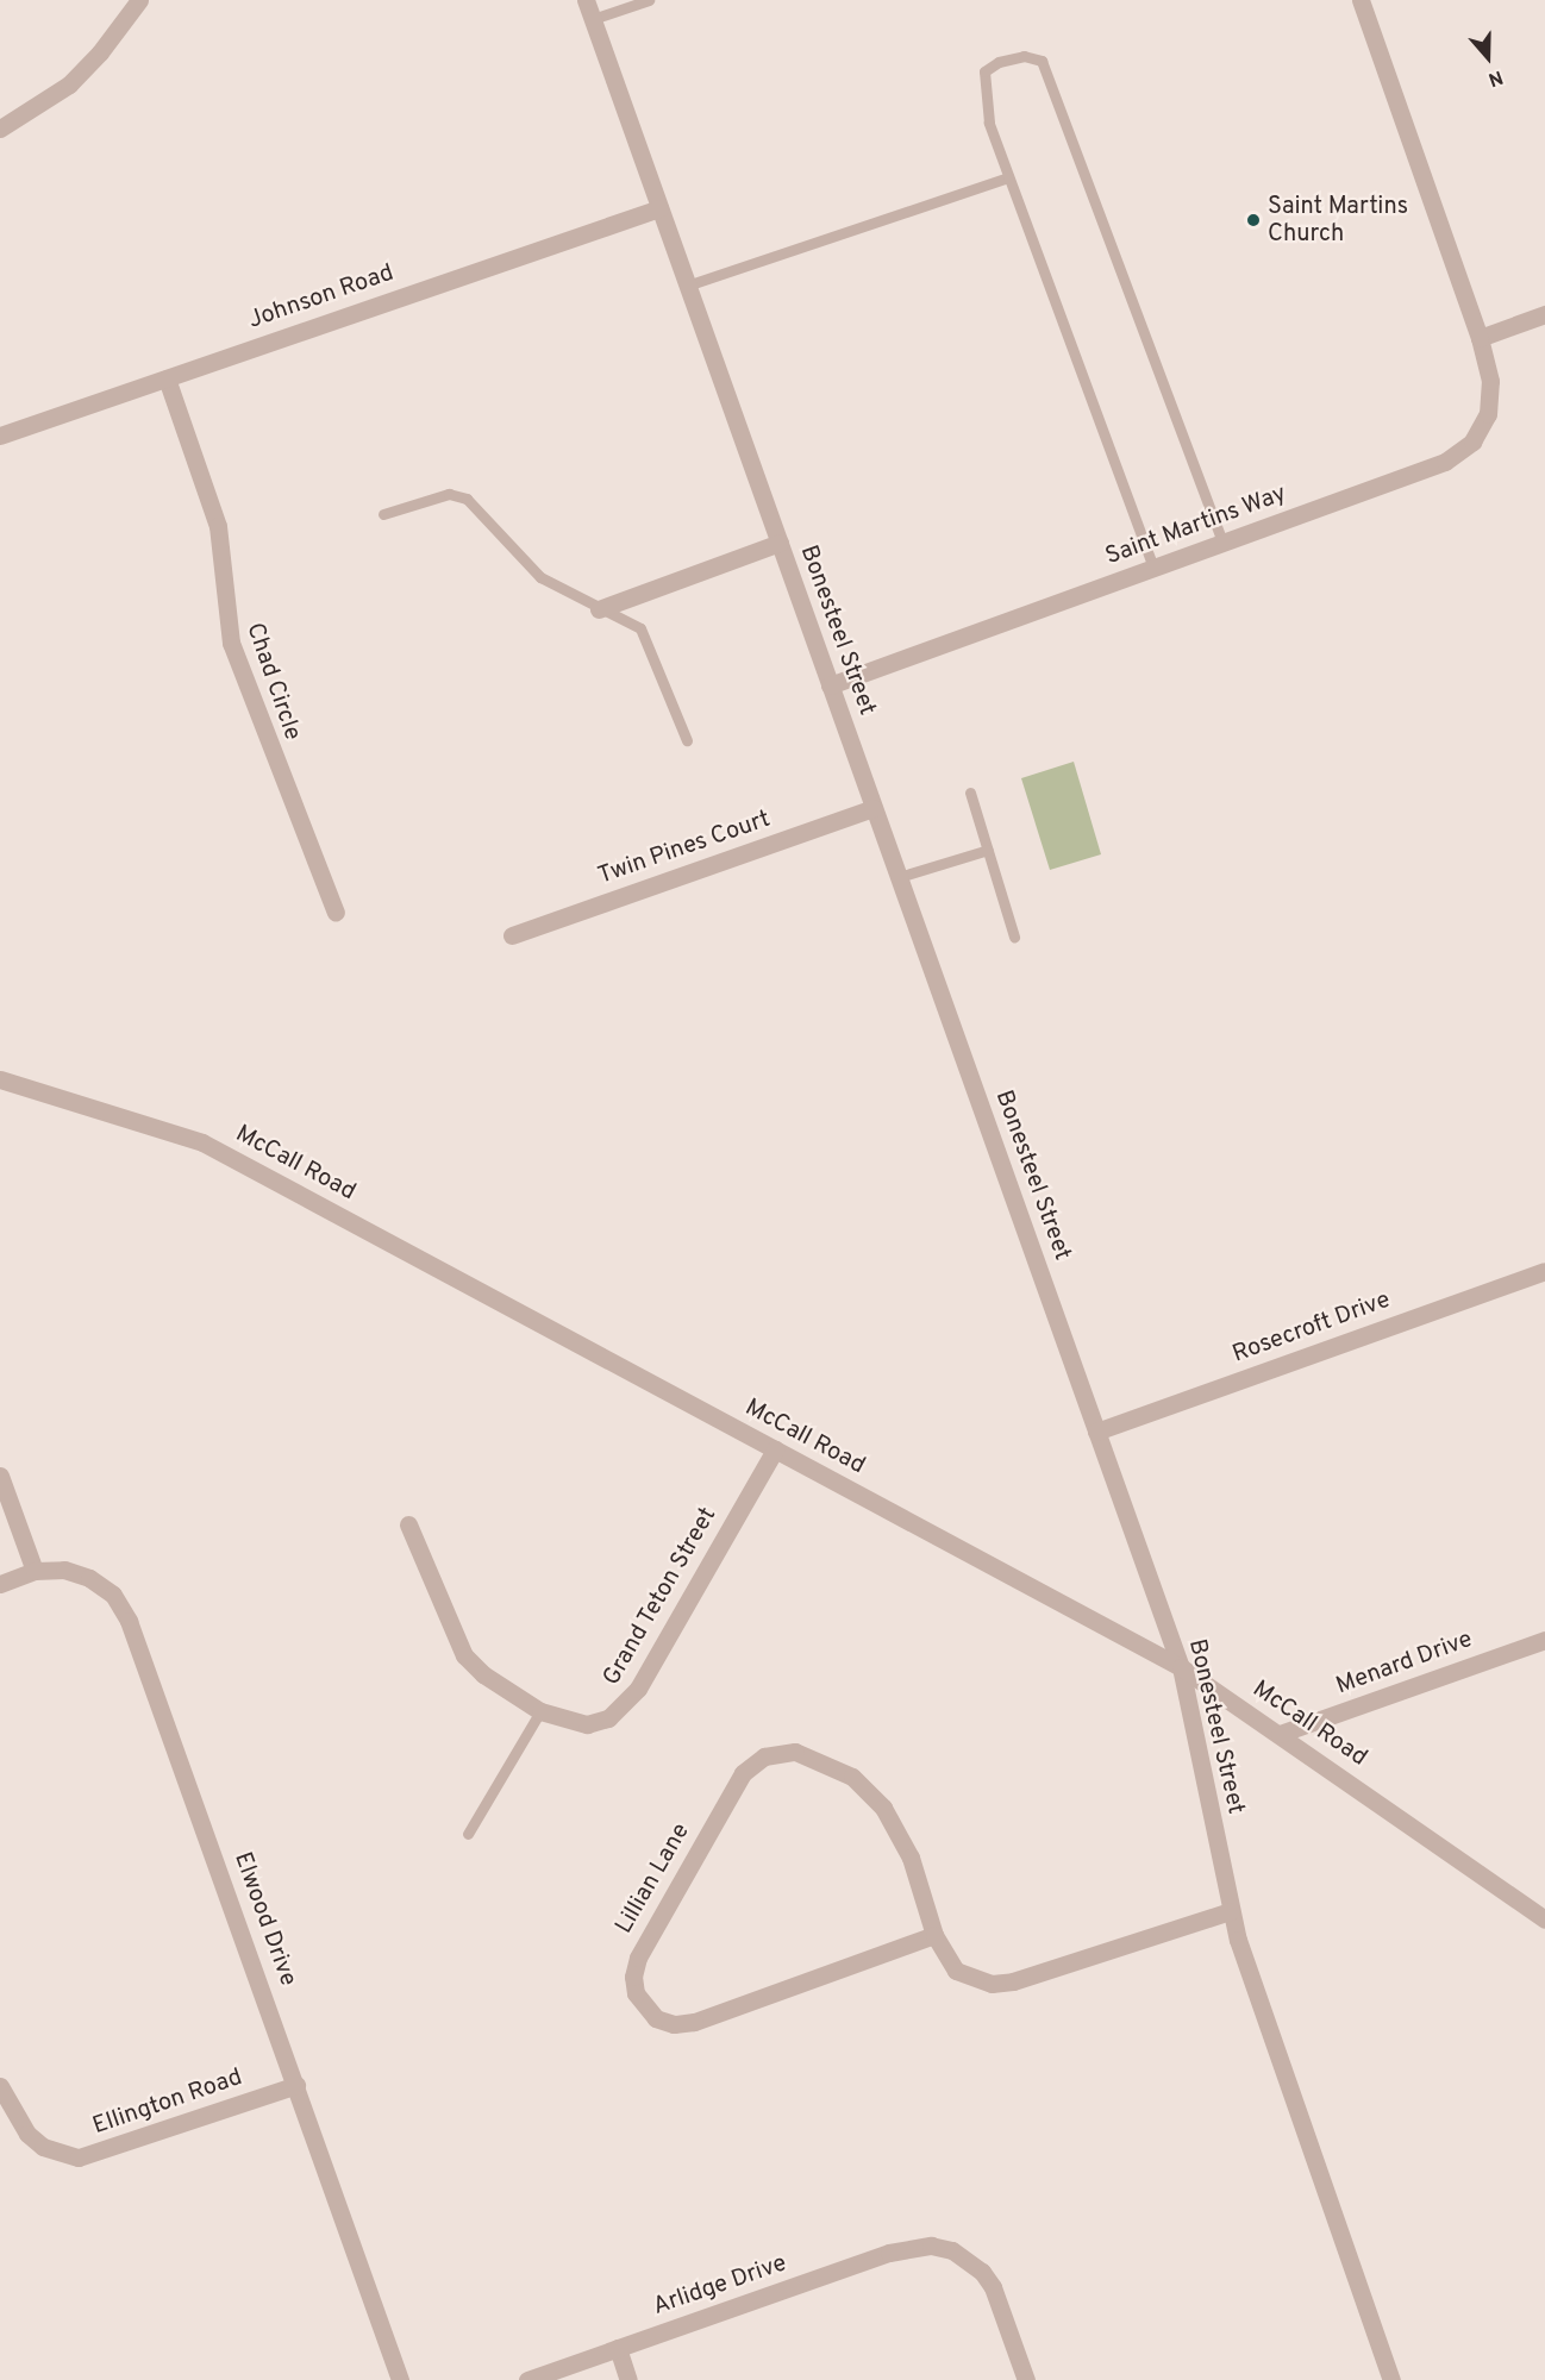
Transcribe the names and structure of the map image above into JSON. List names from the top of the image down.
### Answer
{
  "streets": {
    "street": [
      "Johnson Road",
      "Saint Martins Way",
      "Bonesteel Street",
      "Chad Circle",
      "Twin Pines Court",
      "McCall Road",
      "Rosecroft Drive",
      "Grand Teton Street",
      "Menard Drive",
      "Lillian Lane",
      "Elwood Drive",
      "Ellington Road",
      "Arlidge Drive"
    ]
  },
  "crossings": [
    ["Johnson Road", "Bonesteel Street"],
    ["Johnson Road", "Chad Circle"],
    ["Saint Martins Way", "Bonesteel Street"],
    ["Bonesteel Street", "Twin Pines Court"],
    ["Bonesteel Street", "McCall Road"],
    ["Bonesteel Street", "Rosecroft Drive"],
    ["Bonesteel Street", "Lillian Lane"],
    ["McCall Road", "Grand Teton Street"],
    ["McCall Road", "Menard Drive"],
    ["Elwood Drive", "Ellington Road"]
  ],
  "places": ["Saint Martins Church"],
  "north": "bottom"
}
